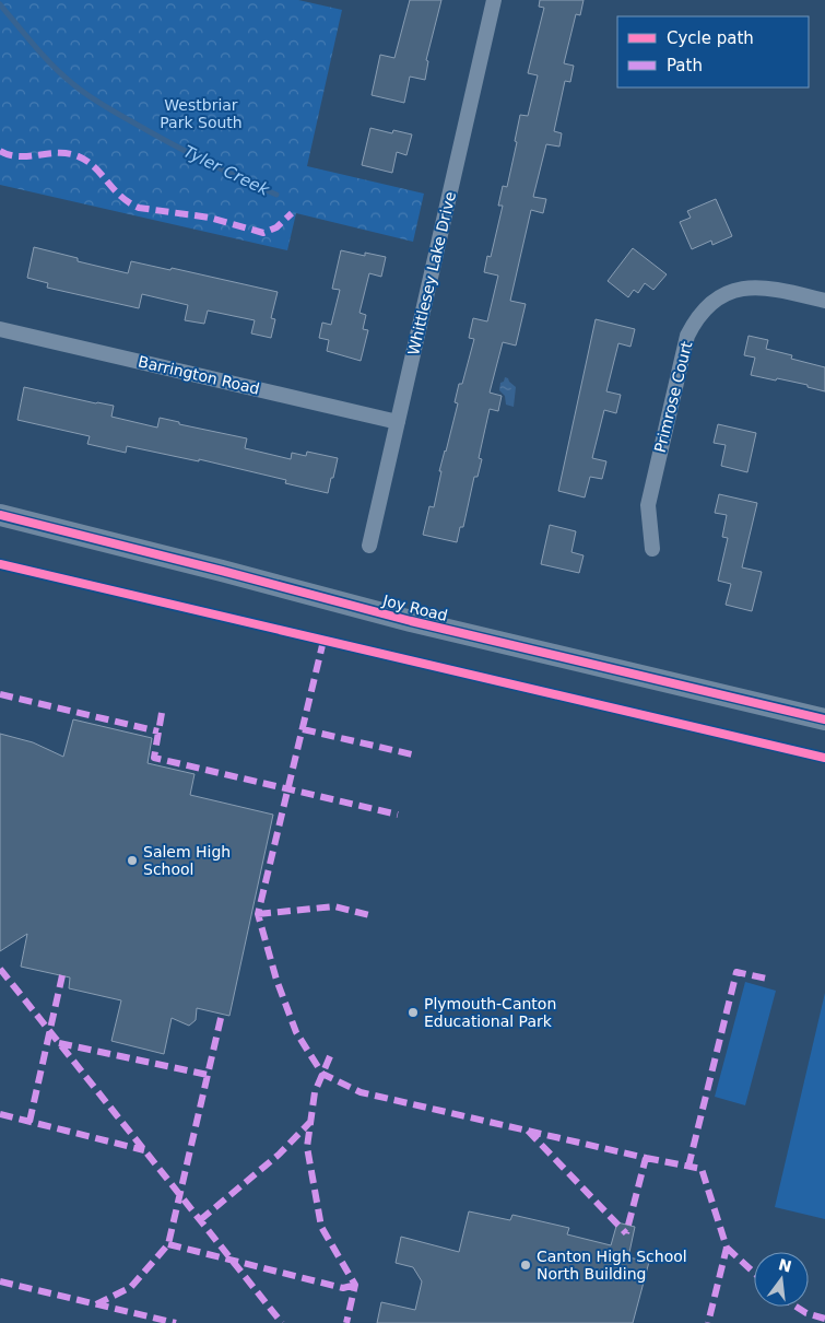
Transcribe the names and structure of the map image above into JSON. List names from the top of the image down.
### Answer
{
  "streets": {
    "street": [
      "Whittlesey Lake Drive",
      "Barrington Road",
      "Primrose Court",
      "Joy Road"
    ]
  },
  "crossings": [
    ["Whittlesey Lake Drive", "Barrington Road"]
  ],
  "water": ["Tyler Creek"],
  "parks": ["Westbriar Park South"],
  "places": ["Salem High School", "Plymouth-Canton Educational Park", "Canton High School North Building"],
  "legend": ["Cycle path", "Path"],
  "north": "top"
}
